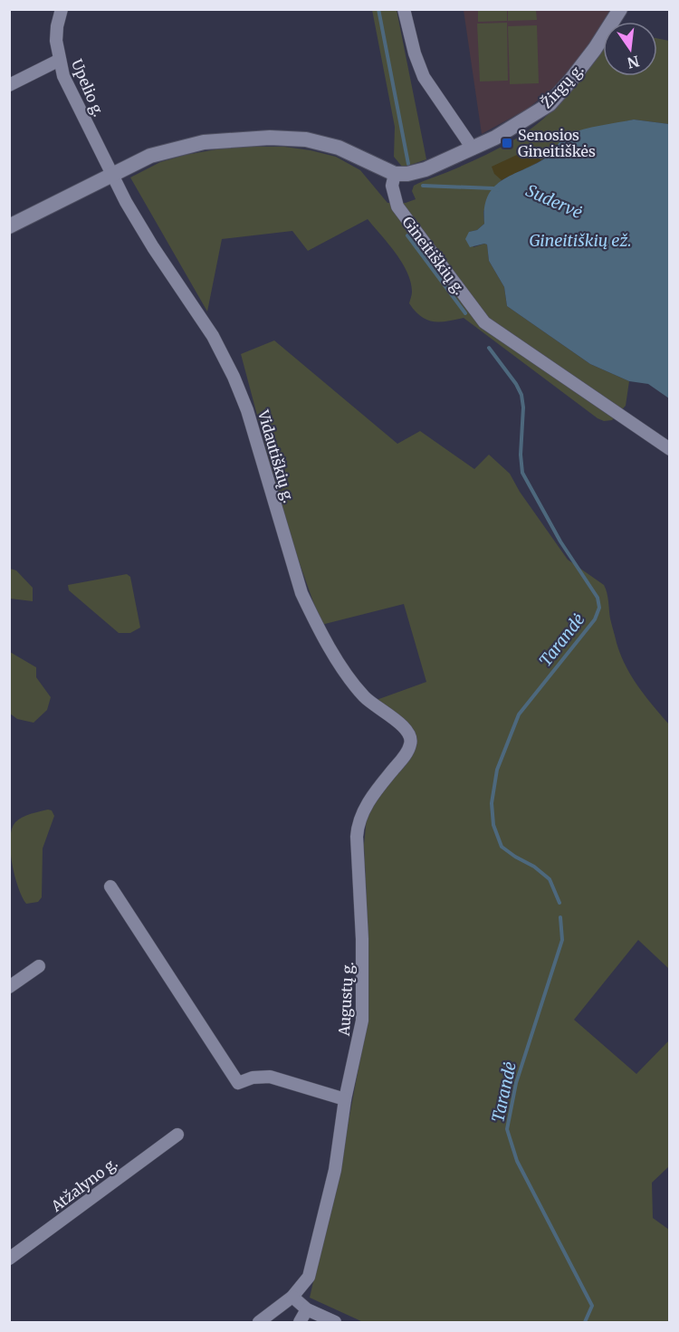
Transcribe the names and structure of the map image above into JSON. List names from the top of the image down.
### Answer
{
  "streets": {
    "street": [
      "Žirgų g.",
      "Upelio g.",
      "Gineitiškių g.",
      "Vidautiškių g.",
      "Augustų g.",
      "Atžalyno g."
    ]
  },
  "crossings": [
    ["Žirgų g.", "Gineitiškių g."],
    ["Upelio g.", "Vidautiškių g."],
    ["Vidautiškių g.", "Augustų g."]
  ],
  "water": ["Sudervė", "Gineitiškių ež.", "Tarandė"],
  "places": {
    "transit": ["Senosios Gineitiškės"]
  },
  "north": "bottom"
}
